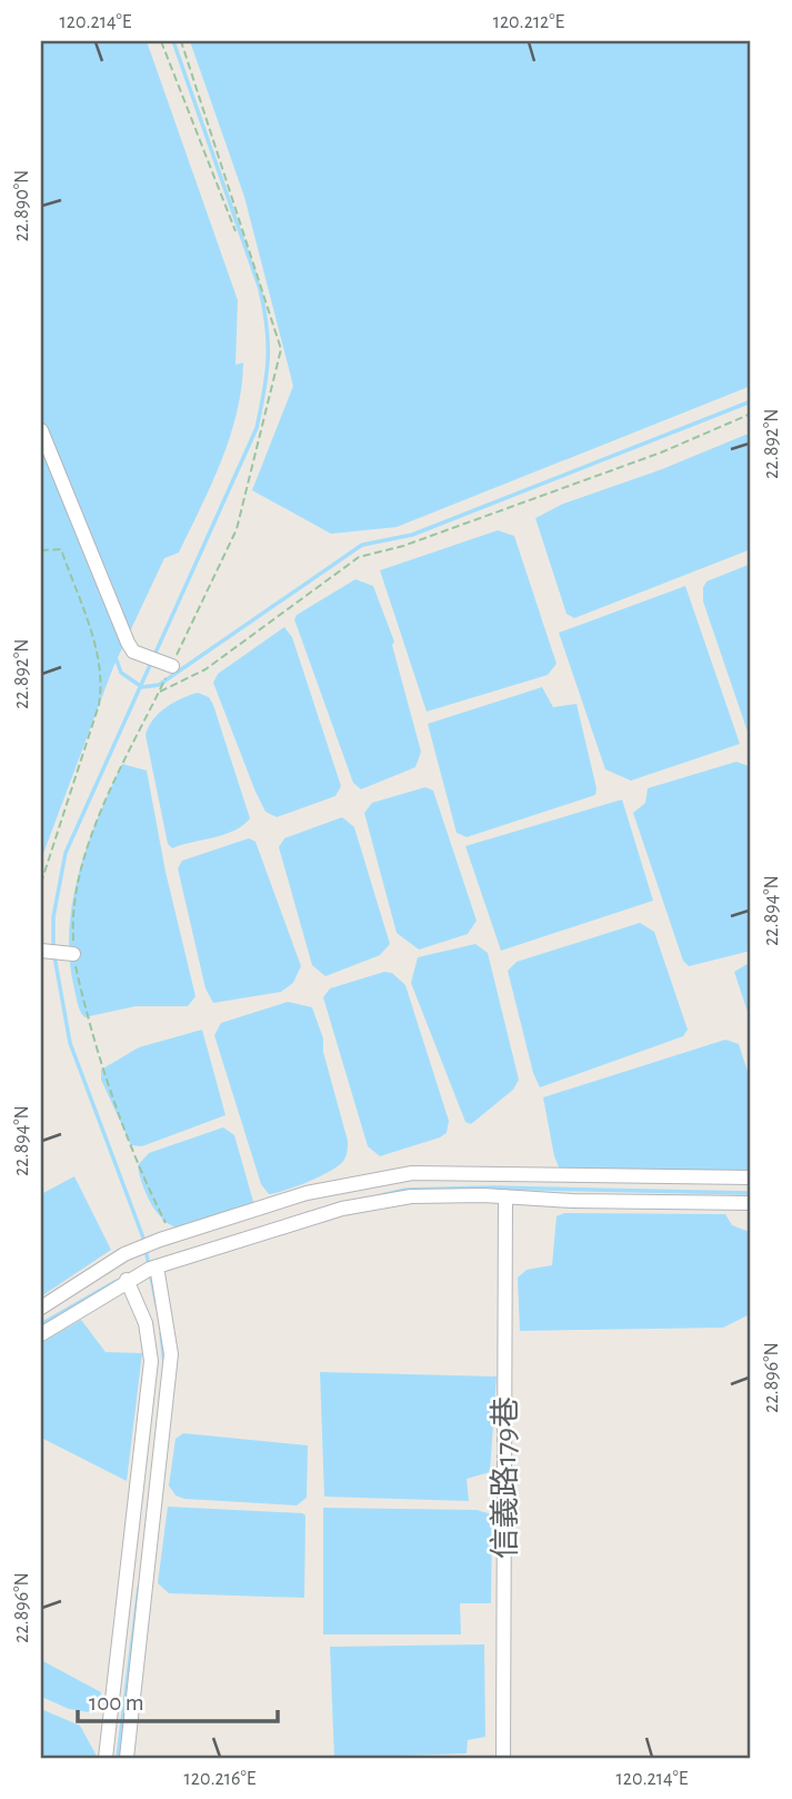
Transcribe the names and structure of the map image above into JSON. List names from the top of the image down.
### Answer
{
  "streets": {
    "street": ["信義路179巷"]
  },
  "scale_bar": "100 m",
  "coordinates": [
    "120.214°E",
    "120.212°E",
    "22.890°N",
    "22.892°N",
    "22.894°N",
    "22.896°N",
    "120.216°E"
  ]
}
